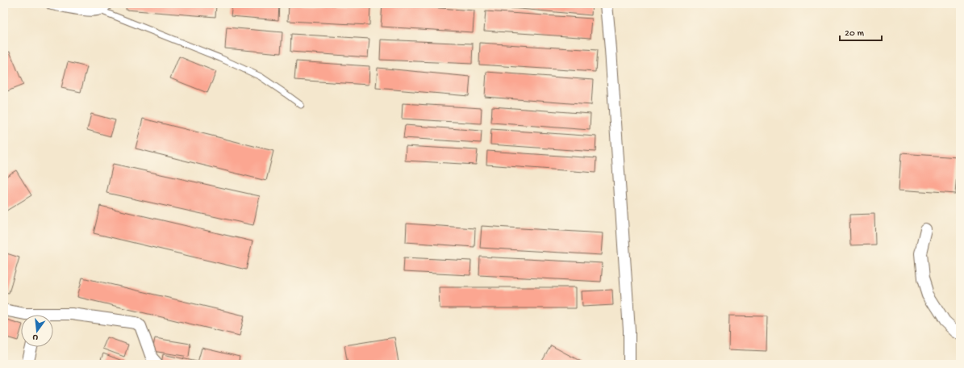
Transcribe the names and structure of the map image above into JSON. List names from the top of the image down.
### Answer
{
  "scale_bar": "20 m",
  "north": "bottom"
}
